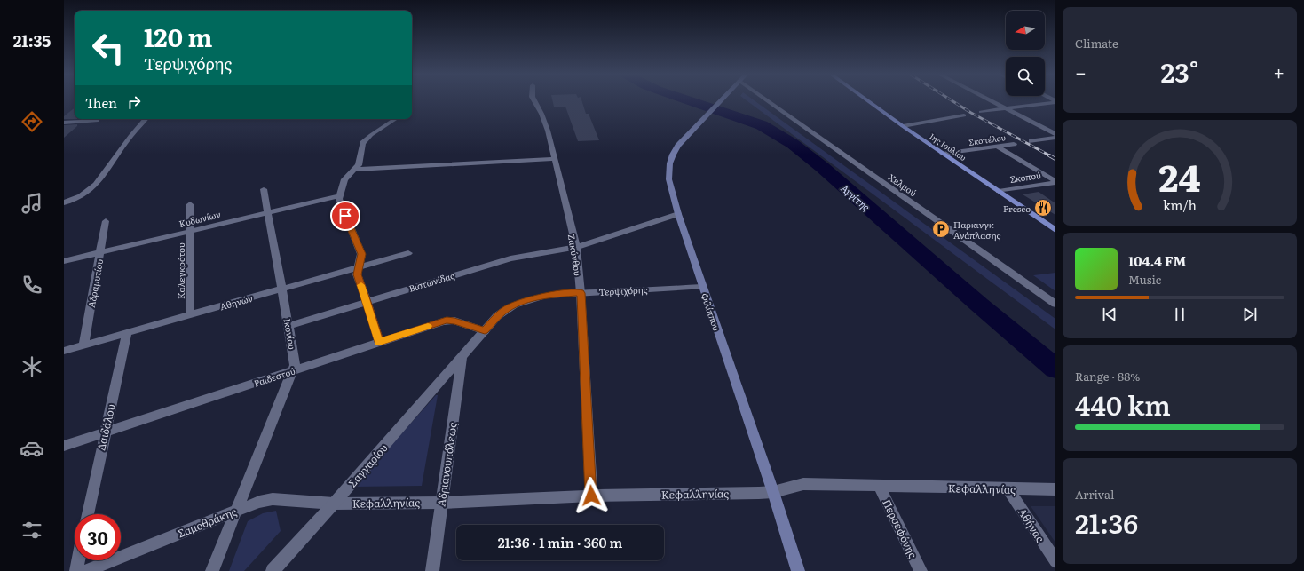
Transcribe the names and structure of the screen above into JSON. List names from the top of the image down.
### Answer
{
  "streets": {
    "main road": ["1ης Ιουλίου", "Φιλίππου"],
    "street": [
      "Σκοπέλου",
      "Σκοπού",
      "Χελμού",
      "Κυδωνίων",
      "Ζακύνθου",
      "Καλεγκρότου",
      "Βιστωνίδας",
      "Αδραμυτίου",
      "Τερψιχόρης",
      "Αθηνών",
      "Ικονίου",
      "Ραιδεστού",
      "Δαιδάλου",
      "Αδριανουπόλεως",
      "Σαγγαρίου",
      "Κεφαλληνίας",
      "Σαμοθράκης",
      "Αθήνας",
      "Περσεφόνης"
    ]
  },
  "crossings": [
    ["Σκοπέλου", "1ης Ιουλίου"],
    ["1ης Ιουλίου", "Σκοπού"],
    ["Κυδωνίων", "Καλεγκρότου"],
    ["Κυδωνίων", "Αδραμυτίου"],
    ["Κυδωνίων", "Ικονίου"],
    ["Ζακύνθου", "Βιστωνίδας"],
    ["Ζακύνθου", "Τερψιχόρης"],
    ["Ζακύνθου", "Κεφαλληνίας"],
    ["Καλεγκρότου", "Αθηνών"],
    ["Βιστωνίδας", "Φιλίππου"],
    ["Βιστωνίδας", "Ικονίου"],
    ["Αδραμυτίου", "Αθηνών"],
    ["Τερψιχόρης", "Φιλίππου"],
    ["Τερψιχόρης", "Ραιδεστού"],
    ["Τερψιχόρης", "Αδριανουπόλεως"],
    ["Τερψιχόρης", "Σαγγαρίου"],
    ["Αθηνών", "Ικονίου"],
    ["Αθηνών", "Δαιδάλου"],
    ["Φιλίππου", "Κεφαλληνίας"],
    ["Ικονίου", "Ραιδεστού"],
    ["Ικονίου", "Σαμοθράκης"],
    ["Ραιδεστού", "Δαιδάλου"],
    ["Αδριανουπόλεως", "Σαγγαρίου"],
    ["Αδριανουπόλεως", "Κεφαλληνίας"],
    ["Σαγγαρίου", "Κεφαλληνίας"],
    ["Σαγγαρίου", "Σαμοθράκης"],
    ["Κεφαλληνίας", "Σαμοθράκης"],
    ["Κεφαλληνίας", "Αθήνας"],
    ["Κεφαλληνίας", "Περσεφόνης"]
  ],
  "water": ["Αγγίτης"],
  "places": {
    "restaurant": ["Fresco"],
    "parking": ["Παρκινγκ Ανάπλασης"]
  },
  "north": "left",
  "page": {
    "tabs": "21:35",
    "tile": [
      "Climate",
      ["Range · 88%", "440 km"],
      ["Arrival", "21:36"]
    ],
    "turn": ["120 m", "Τερψιχόρης"],
    "heat": ["−", "23°", "+"],
    "then": "Then",
    "song": ["104.4 FM", "Music"],
    "limit": "30",
    "trip": "21:36 · 1 min · 360 m",
    "gauge": ["24", "km/h"]
  }
}
